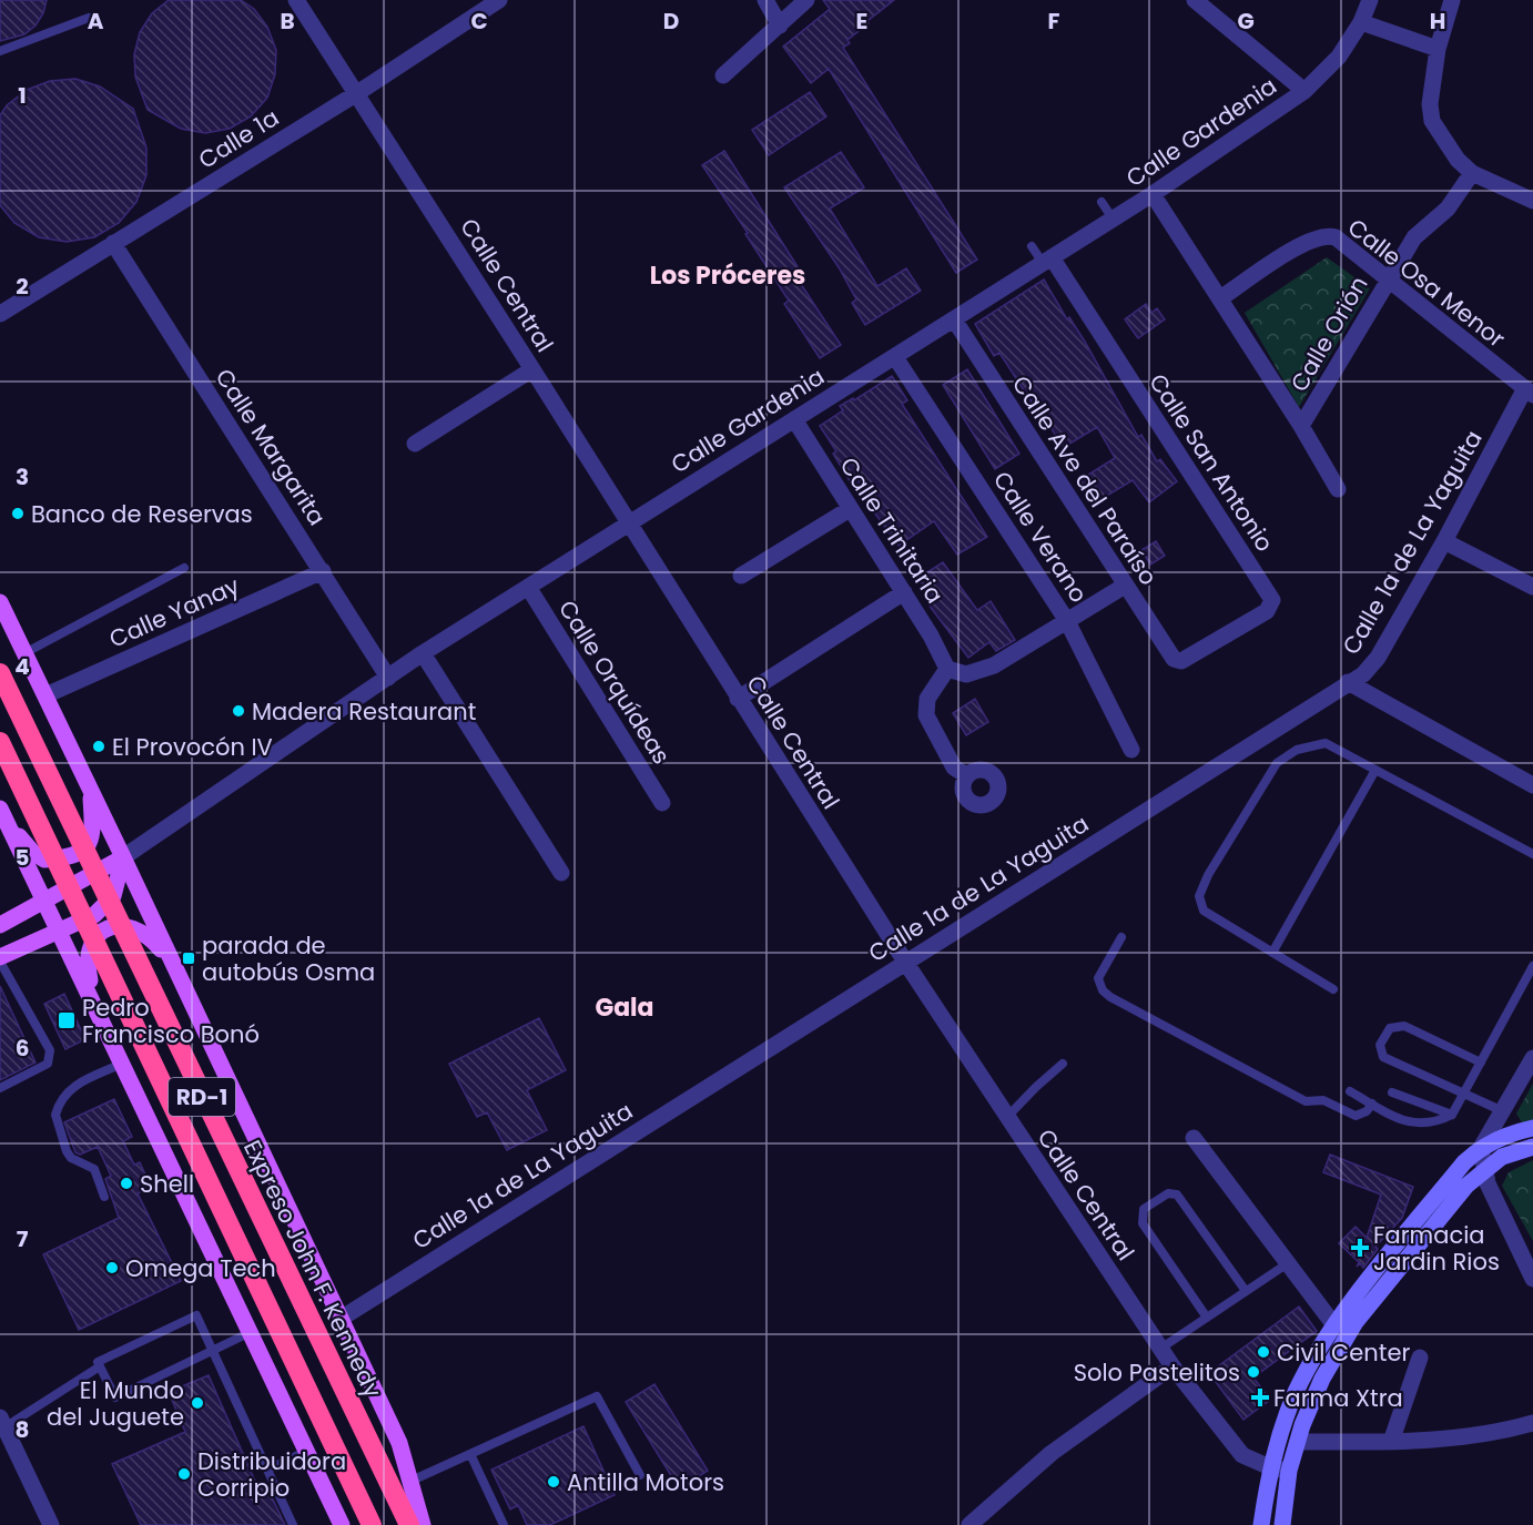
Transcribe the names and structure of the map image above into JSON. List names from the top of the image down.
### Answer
{
  "streets": {
    "highway": ["RD-1", "Expreso John F. Kennedy"],
    "street": [
      "Calle Gardenia",
      "Calle 1a",
      "Calle Osa Menor",
      "Calle Central",
      "Calle Orión",
      "Calle Margarita",
      "Calle San Antonio",
      "Calle Ave del Paraíso",
      "Calle Trinitaria",
      "Calle Verano",
      "Calle 1a de La Yaguita",
      "Calle Yanay",
      "Calle Orquídeas"
    ]
  },
  "crossings": [
    ["Calle Gardenia", "Calle Central"],
    ["Calle Gardenia", "Calle Margarita"],
    ["Calle Gardenia", "Calle San Antonio"],
    ["Calle Gardenia", "Calle Ave del Paraíso"],
    ["Calle Gardenia", "Calle Trinitaria"],
    ["Calle Gardenia", "Calle Verano"],
    ["Calle Gardenia", "Calle Orquídeas"],
    ["Calle 1a", "Calle Central"],
    ["Calle 1a", "Calle Margarita"],
    ["Calle Osa Menor", "Calle Orión"],
    ["Calle Osa Menor", "Calle 1a de La Yaguita"],
    ["Calle Central", "Calle 1a de La Yaguita"],
    ["Calle Margarita", "Calle Yanay"],
    ["Calle San Antonio", "Calle Ave del Paraíso"]
  ],
  "districts": ["Los Próceres", "Gala"],
  "places": {
    "other": [
      "Banco de Reservas",
      "Madera Restaurant",
      "El Provocón IV",
      "Shell",
      "Omega Tech",
      "Civil Center",
      "Solo Pastelitos",
      "El Mundo del Juguete",
      "Distribuidora Corripio",
      "Antilla Motors"
    ],
    "transit": ["parada de autobús Osma", "Pedro Francisco Bonó"],
    "health": ["Farmacia Jardin Rios", "Farma Xtra"]
  },
  "grid": {
    "columns": [
      "A",
      "B",
      "C",
      "D",
      "E",
      "F",
      "G",
      "H"
    ],
    "rows": [
      "1",
      "2",
      "3",
      "4",
      "5",
      "6",
      "7",
      "8"
    ]
  }
}
